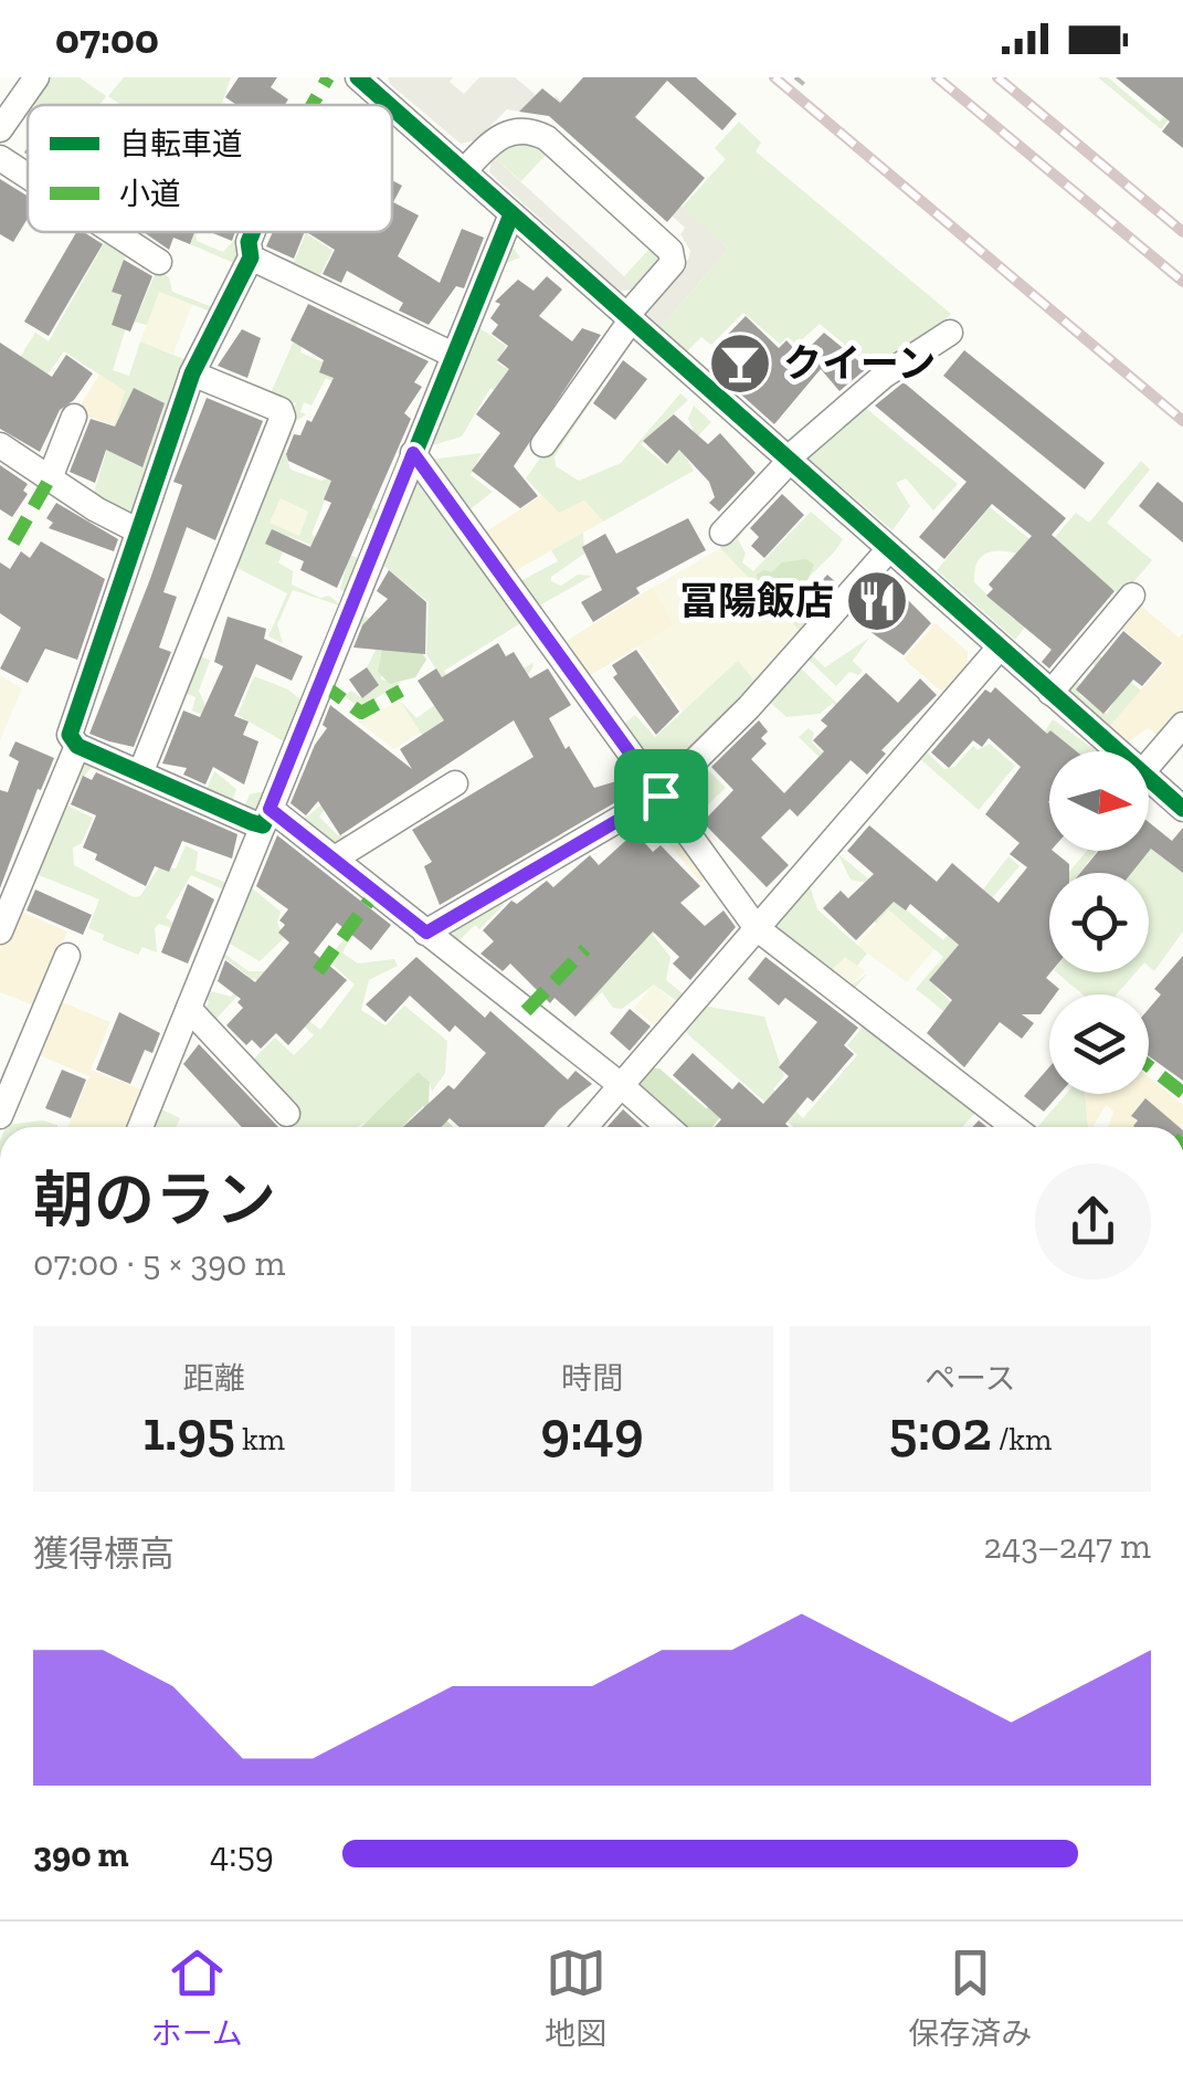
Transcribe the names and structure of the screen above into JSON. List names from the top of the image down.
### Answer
{
  "places": {
    "bar": ["クイーン"],
    "restaurant": ["冨陽飯店"]
  },
  "legend": ["自転車道", "小道"],
  "north": "right",
  "page": {
    "status": "07:00",
    "heading": ["朝のラン", "07:00 · 5 × 390 m"],
    "stats": [
      ["距離", "1.95 km"],
      ["時間", "9:49"],
      ["ペース", "5:02 /km"]
    ],
    "chart": ["獲得標高", "243–247 m"],
    "list": [
      {
        "name": "390 m",
        "note": "4:59"
      }
    ],
    "tabs": ["ホーム", "地図", "保存済み"]
  }
}
